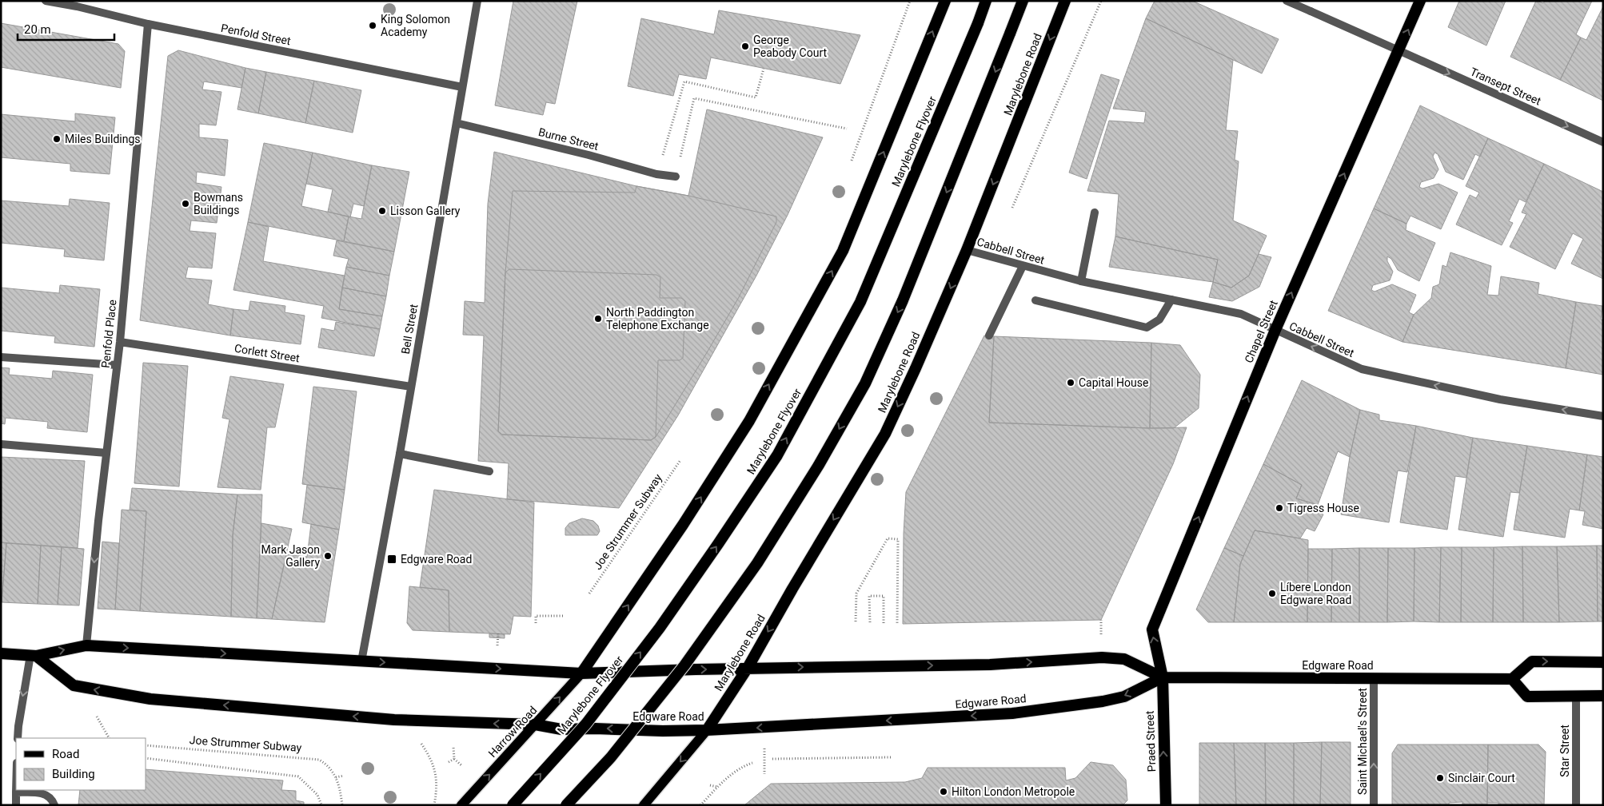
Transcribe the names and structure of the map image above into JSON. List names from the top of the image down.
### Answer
{
  "streets": {
    "highway": [
      "Marylebone Road",
      "Marylebone Flyover",
      "Chapel Street",
      "Edgware Road",
      "Praed Street"
    ],
    "main road": ["Harrow Road"],
    "street": [
      "Penfold Street",
      "Transept Street",
      "Burne Street",
      "Cabbell Street",
      "Bell Street",
      "Penfold Place",
      "Corlett Street",
      "Saint Michael's Street",
      "Star Street"
    ],
    "path": ["Joe Strummer Subway"]
  },
  "crossings": [
    ["Penfold Street", "Bell Street"],
    ["Penfold Street", "Penfold Place"],
    ["Marylebone Road", "Cabbell Street"],
    ["Marylebone Road", "Edgware Road"],
    ["Transept Street", "Chapel Street"],
    ["Burne Street", "Bell Street"],
    ["Cabbell Street", "Chapel Street"],
    ["Bell Street", "Corlett Street"],
    ["Bell Street", "Edgware Road"],
    ["Chapel Street", "Edgware Road"],
    ["Chapel Street", "Praed Street"],
    ["Penfold Place", "Corlett Street"],
    ["Penfold Place", "Edgware Road"],
    ["Edgware Road", "Harrow Road"],
    ["Edgware Road", "Praed Street"],
    ["Edgware Road", "Saint Michael's Street"]
  ],
  "one_way": [
    "Transept Street",
    "Cabbell Street",
    "Chapel Street",
    "Harrow Road",
    "Praed Street",
    "Saint Michael's Street"
  ],
  "places": {
    "other": [
      "King Solomon Academy",
      "George Peabody Court",
      "Miles Buildings",
      "Bowmans Buildings",
      "Lisson Gallery",
      "North Paddington Telephone Exchange",
      "Capital House",
      "Tigress House",
      "Mark Jason Gallery",
      "Líbere London Edgware Road",
      "Sinclair Court",
      "Hilton London Metropole"
    ],
    "transit": ["Edgware Road"]
  },
  "legend": ["Road", "Building"],
  "scale_bar": "20 m"
}
